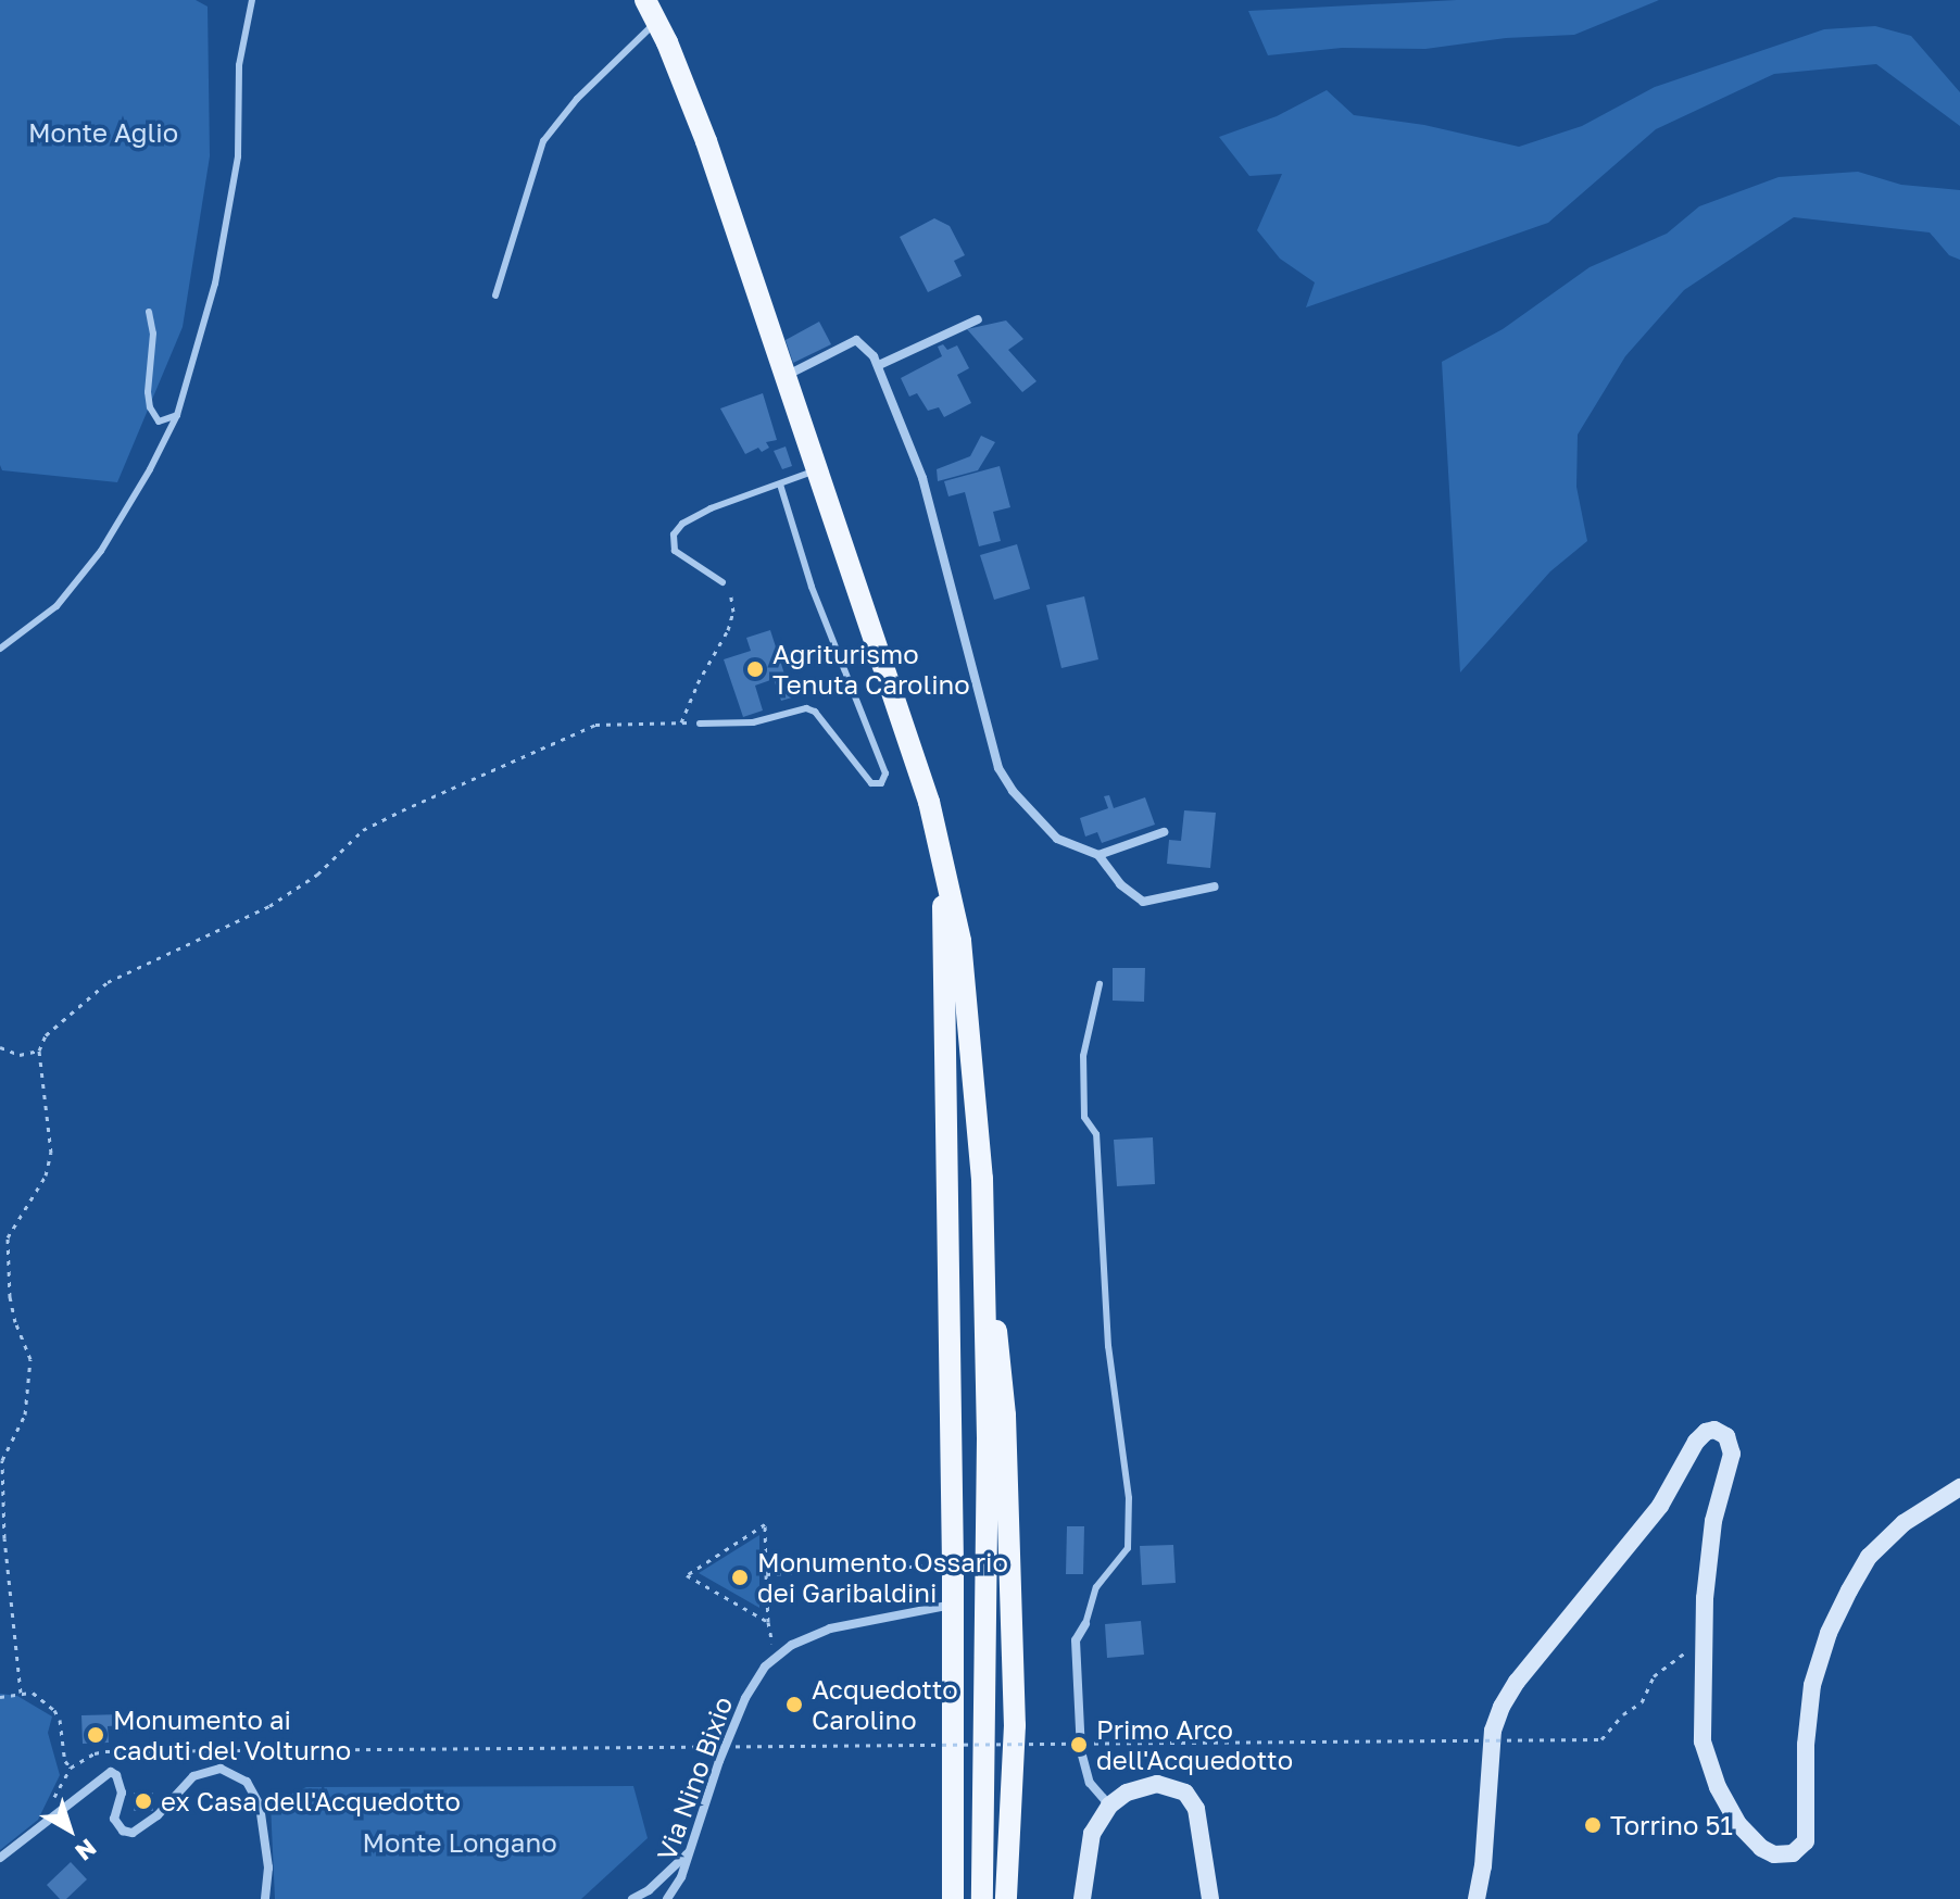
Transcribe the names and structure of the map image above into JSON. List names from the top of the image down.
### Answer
{
  "streets": {
    "street": ["Via Nino Bixio"]
  },
  "parks": ["Monte Aglio", "Monte Longano"],
  "places": [
    "Agriturismo Tenuta Carolino",
    "Monumento Ossario dei Garibaldini",
    "Acquedotto Carolino",
    "Monumento ai caduti del Volturno",
    "Primo Arco dell'Acquedotto",
    "ex Casa dell'Acquedotto",
    "Torrino 51"
  ],
  "north": "bottom right"
}
